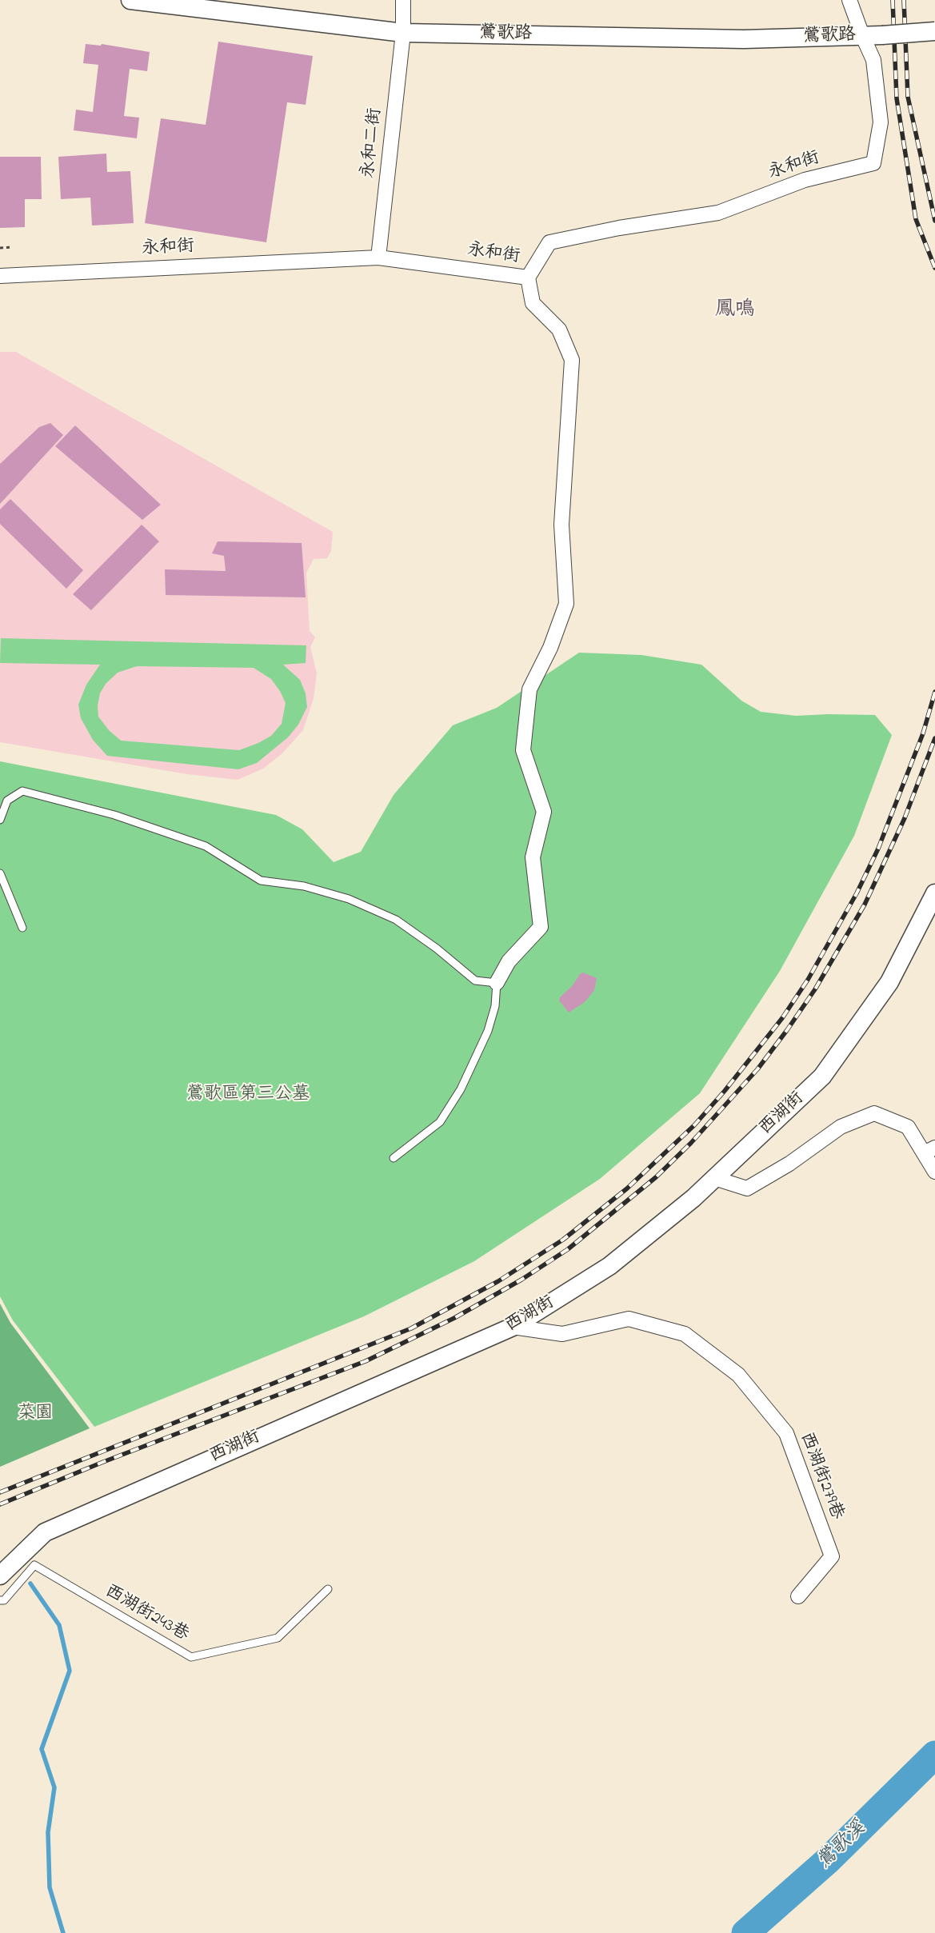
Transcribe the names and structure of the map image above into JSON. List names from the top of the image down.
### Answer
{
  "streets": {
    "street": [
      "鶯歌路",
      "永和二街",
      "永和街",
      "西湖街",
      "西湖街279巷"
    ],
    "lane": ["西湖街243巷"]
  },
  "crossings": [
    ["鶯歌路", "永和二街"],
    ["鶯歌路", "永和街"],
    ["永和二街", "永和街"],
    ["西湖街", "西湖街279巷"]
  ],
  "districts": ["鳳鳴"],
  "water": ["鶯歌溪"],
  "parks": ["鶯歌區第三公墓", "菜園"]
}
